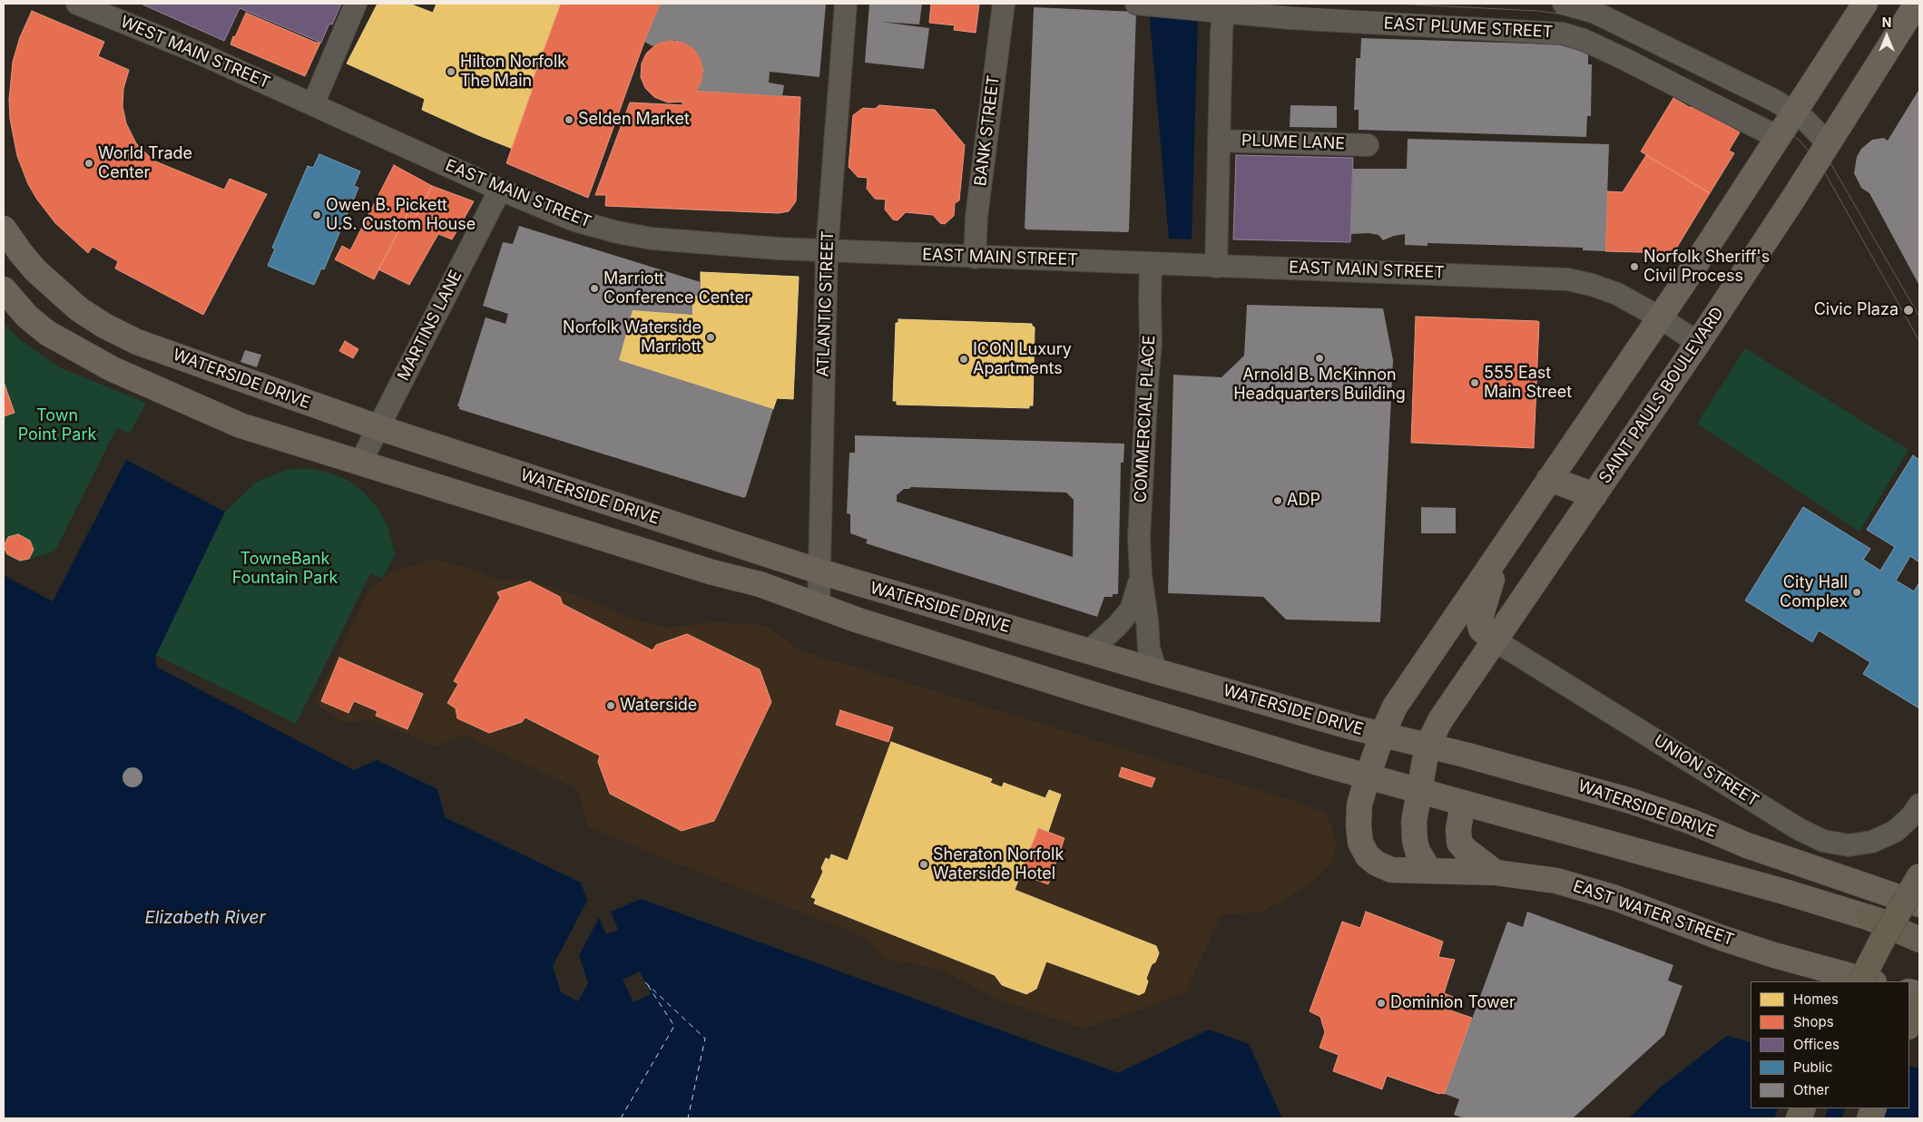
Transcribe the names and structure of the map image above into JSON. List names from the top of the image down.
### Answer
{
  "streets": {
    "main road": ["WATERSIDE DRIVE", "SAINT PAULS BOULEVARD", "EAST WATER STREET"],
    "street": [
      "EAST PLUME STREET",
      "WEST MAIN STREET",
      "BANK STREET",
      "PLUME LANE",
      "EAST MAIN STREET",
      "ATLANTIC STREET",
      "MARTINS LANE",
      "COMMERCIAL PLACE",
      "UNION STREET"
    ]
  },
  "crossings": [
    ["EAST PLUME STREET", "SAINT PAULS BOULEVARD"],
    ["WEST MAIN STREET", "EAST MAIN STREET"],
    ["BANK STREET", "EAST MAIN STREET"],
    ["EAST MAIN STREET", "ATLANTIC STREET"],
    ["EAST MAIN STREET", "MARTINS LANE"],
    ["EAST MAIN STREET", "SAINT PAULS BOULEVARD"],
    ["EAST MAIN STREET", "COMMERCIAL PLACE"],
    ["ATLANTIC STREET", "WATERSIDE DRIVE"],
    ["MARTINS LANE", "WATERSIDE DRIVE"],
    ["WATERSIDE DRIVE", "SAINT PAULS BOULEVARD"],
    ["WATERSIDE DRIVE", "COMMERCIAL PLACE"],
    ["SAINT PAULS BOULEVARD", "UNION STREET"]
  ],
  "water": ["Elizabeth River"],
  "parks": ["Town Point Park", "TowneBank Fountain Park"],
  "places": [
    "Hilton Norfolk The Main",
    "Selden Market",
    "World Trade Center",
    "Owen B. Pickett U.S. Custom House",
    "Norfolk Sheriff's Civil Process",
    "Marriott Conference Center",
    "Civic Plaza",
    "Norfolk Waterside Marriott",
    "Arnold B. McKinnon Headquarters Building",
    "ICON Luxury Apartments",
    "555 East Main Street",
    "ADP",
    "City Hall Complex",
    "Waterside",
    "Sheraton Norfolk Waterside Hotel",
    "Dominion Tower"
  ],
  "legend": [
    "Homes",
    "Shops",
    "Offices",
    "Public",
    "Other"
  ],
  "north": "top"
}
